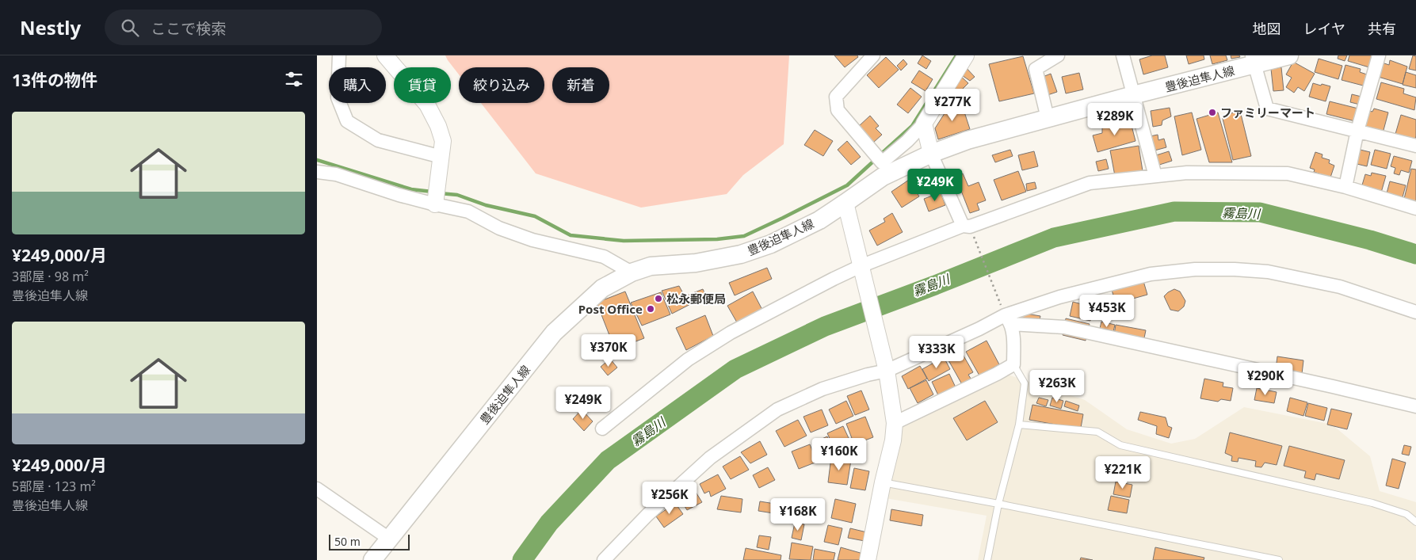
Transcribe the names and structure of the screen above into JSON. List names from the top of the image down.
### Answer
{
  "streets": {
    "main road": ["豊後迫隼人線"]
  },
  "water": ["霧島川"],
  "places": ["ファミリーマート", "松永郵便局", "Post Office"],
  "scale_bar": "50 m",
  "page": {
    "header": "Nestly",
    "search": "ここで検索",
    "nav": ["地図", "レイヤ", "共有"],
    "heading": "13件の物件",
    "chip": [
      "購入",
      "賃貸",
      "絞り込み",
      "新着"
    ],
    "price": [
      "¥277K",
      "¥289K",
      "¥249K",
      "¥453K",
      "¥370K",
      "¥333K",
      "¥290K",
      "¥263K",
      "¥249K",
      "¥160K",
      "¥221K",
      "¥256K",
      "¥168K"
    ],
    "list": [
      {
        "name": "¥249,000/月",
        "note": "3部屋 · 98 m² · 豊後迫隼人線"
      },
      {
        "name": "¥249,000/月",
        "note": "5部屋 · 123 m² · 豊後迫隼人線"
      }
    ],
    "scale": "50 m"
  }
}
